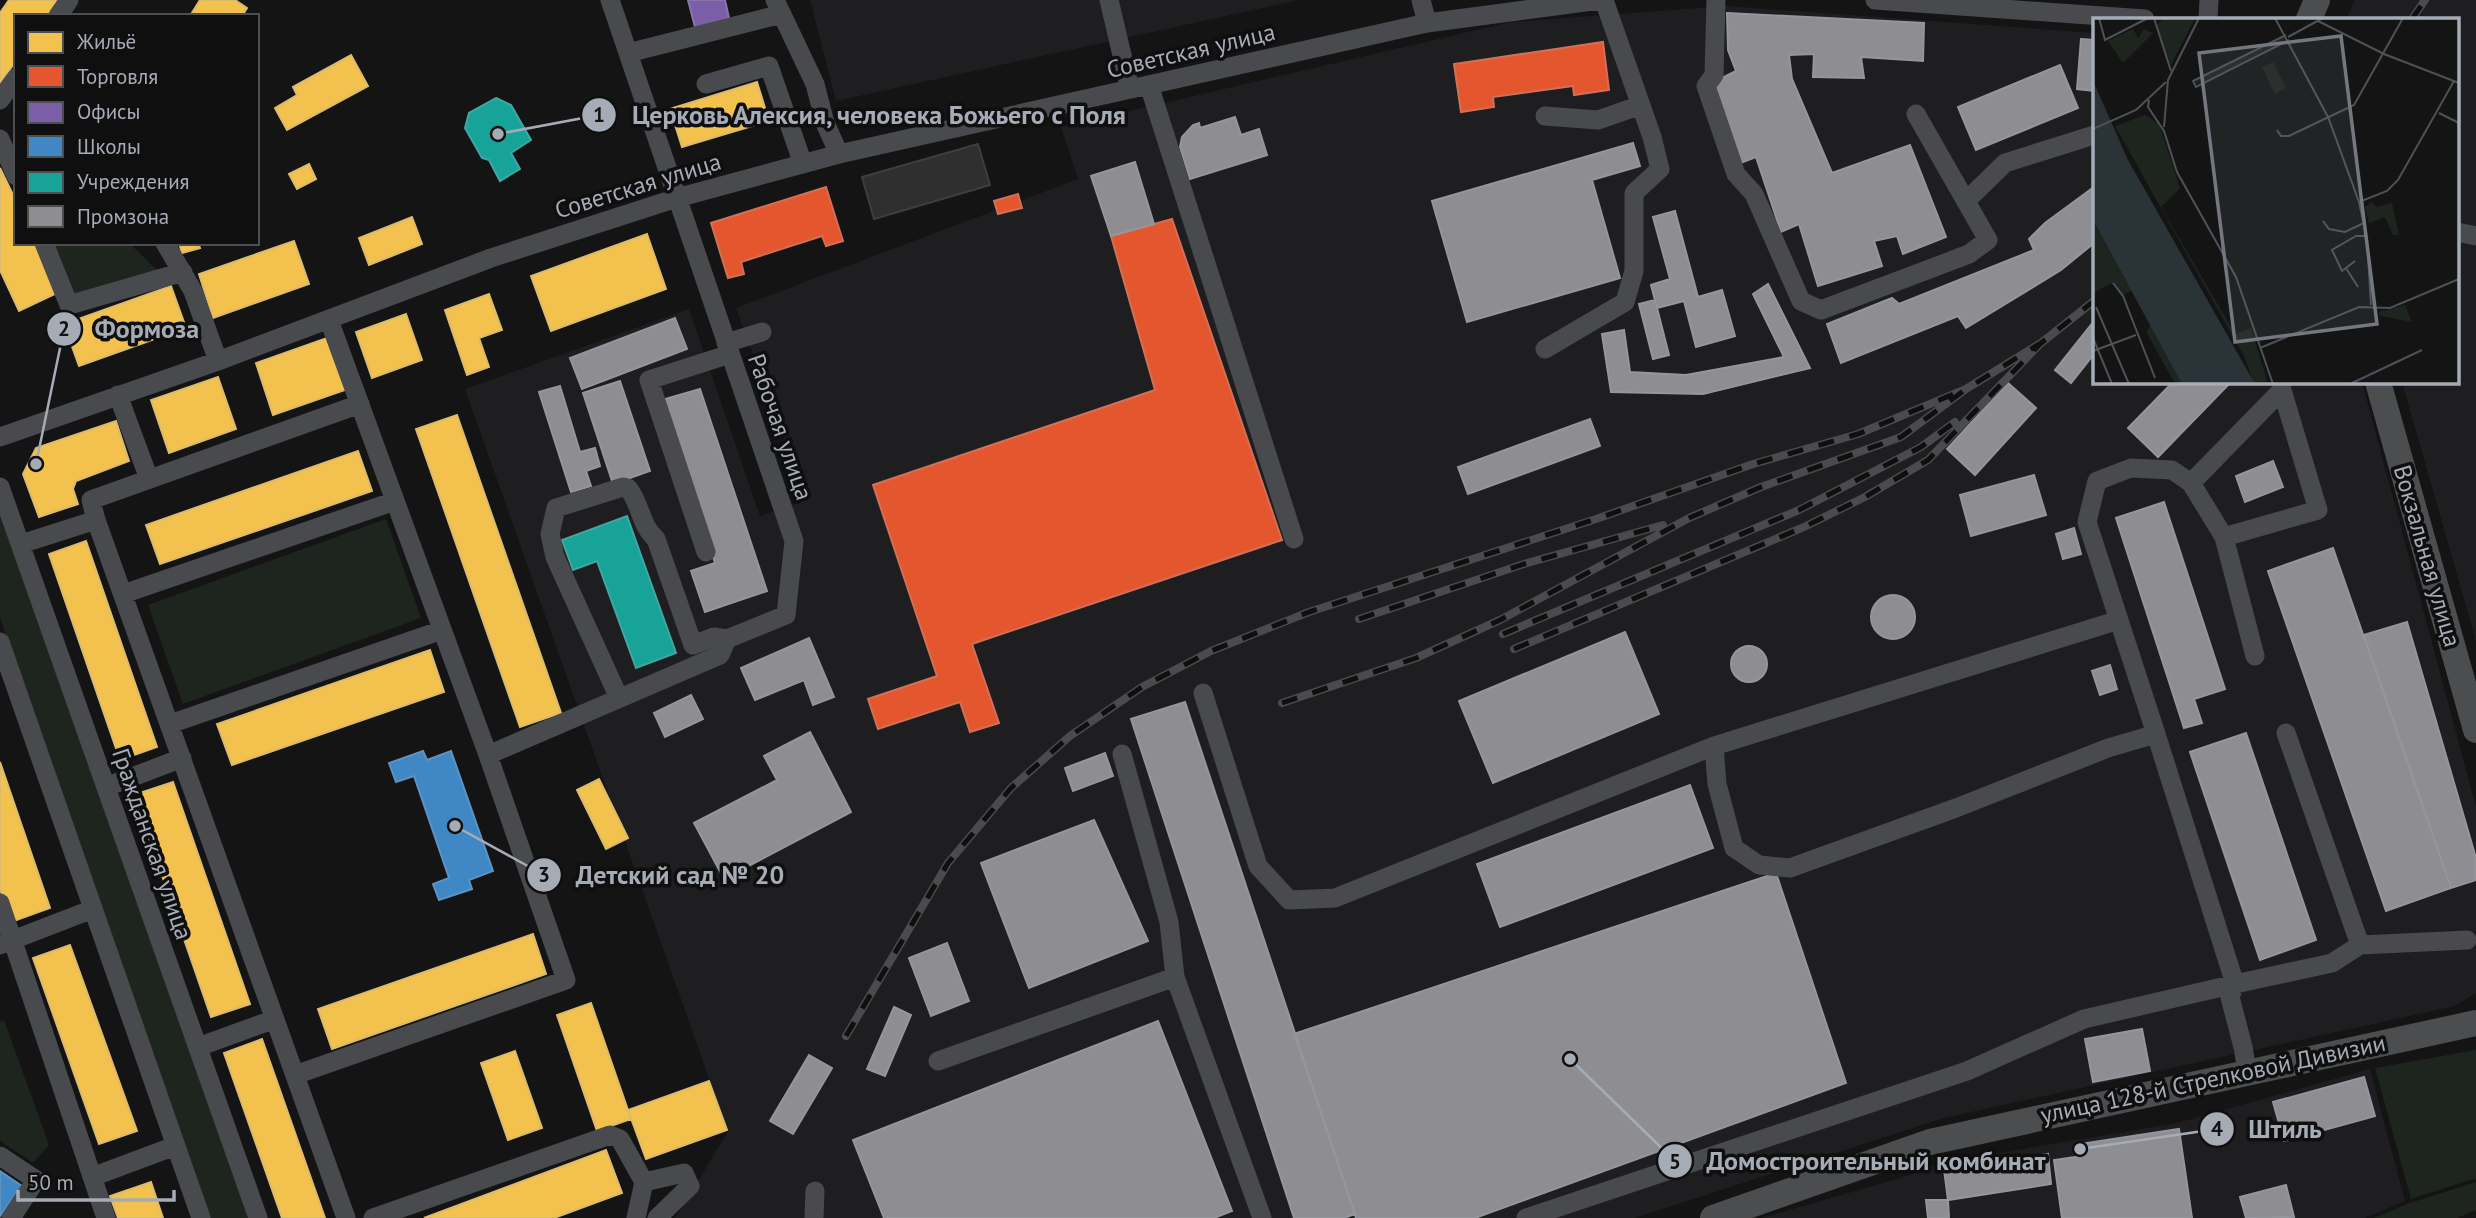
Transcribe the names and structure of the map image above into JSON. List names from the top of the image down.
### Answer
{
  "streets": {
    "main road": ["Вокзальная улица", "улица 128-й Стрелковой Дивизии"],
    "street": ["Советская улица", "Рабочая улица", "Гражданская улица"]
  },
  "crossings": [
    ["Советская улица", "Рабочая улица"]
  ],
  "places": [
    "Церковь Алексия, человека Божьего с Поля",
    "Формоза",
    "Детский сад № 20",
    "Домостроительный комбинат",
    "Штиль"
  ],
  "legend": [
    "Жильё",
    "Торговля",
    "Офисы",
    "Школы",
    "Учреждения",
    "Промзона"
  ],
  "scale_bar": "50 m"
}
